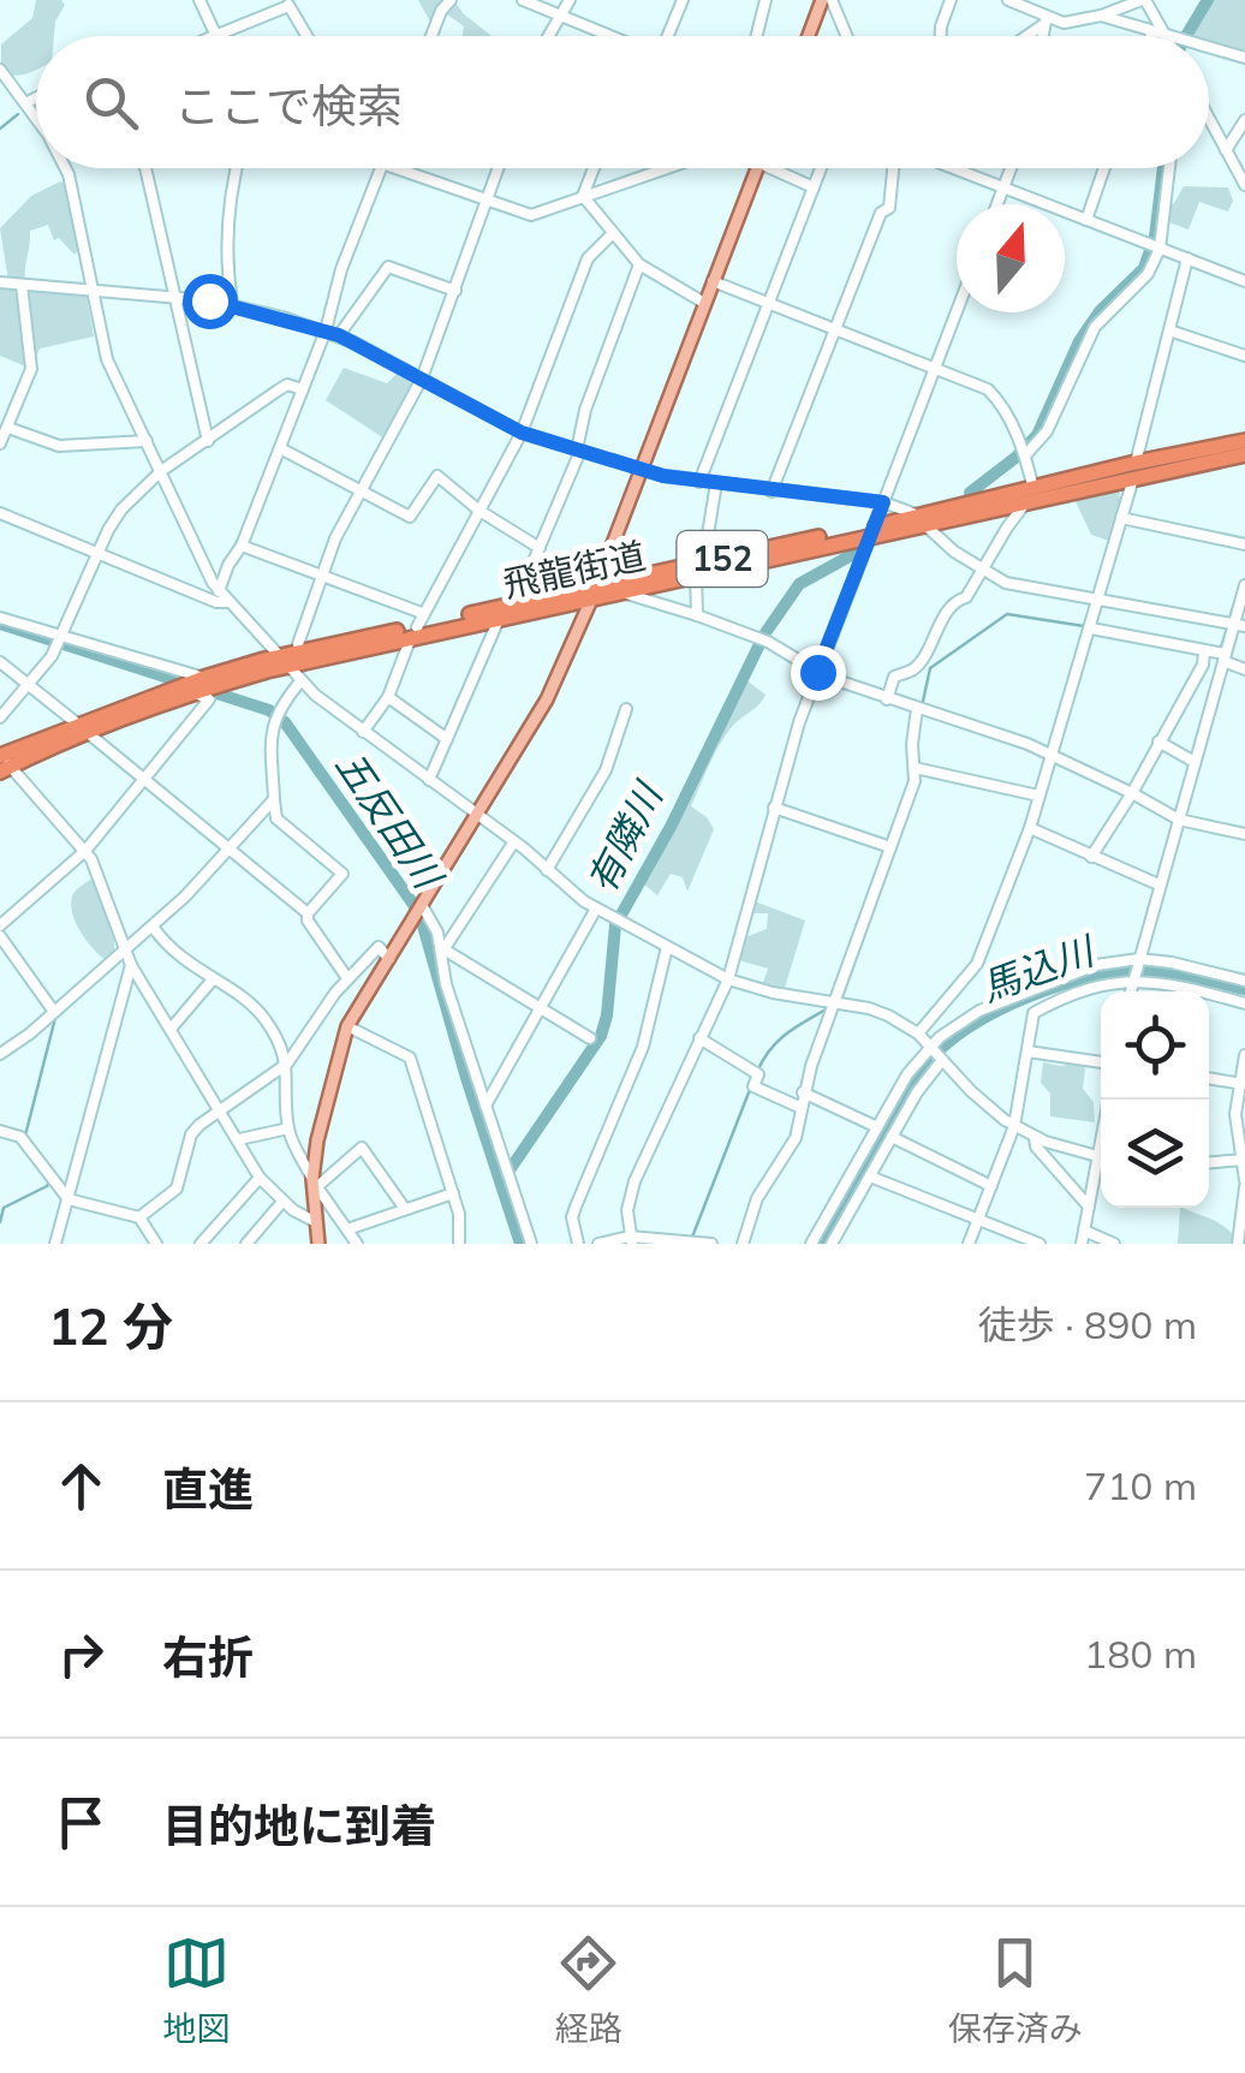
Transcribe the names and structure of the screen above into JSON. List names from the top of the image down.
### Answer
{
  "streets": {
    "highway": ["152", "飛龍街道"]
  },
  "water": ["五反田川", "有隣川", "馬込川"],
  "north": "top",
  "page": {
    "search": "ここで検索",
    "heading": ["12 分", "徒歩 · 890 m"],
    "list": [
      ["直進", "710 m"],
      ["右折", "180 m"],
      "目的地に到着"
    ],
    "nav": ["地図", "経路", "保存済み"]
  }
}
